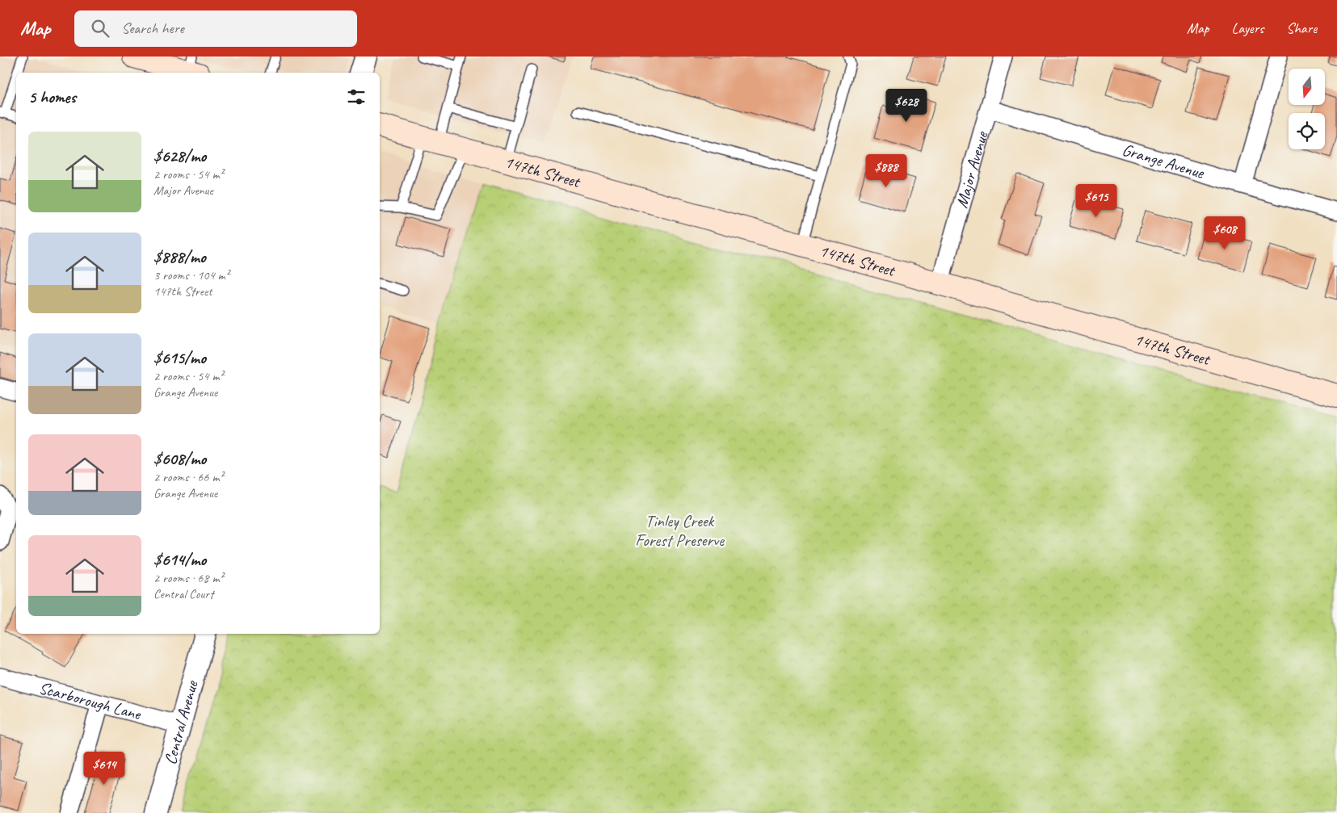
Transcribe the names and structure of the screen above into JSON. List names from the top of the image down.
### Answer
{
  "streets": {
    "main road": ["147th Street"],
    "street": [
      "Grange Avenue",
      "Major Avenue",
      "Scarborough Lane",
      "Central Avenue"
    ]
  },
  "crossings": [
    ["Grange Avenue", "Major Avenue"],
    ["Major Avenue", "147th Street"],
    ["Scarborough Lane", "Central Avenue"]
  ],
  "parks": ["Tinley Creek Forest Preserve"],
  "north": "bottom",
  "page": {
    "header": "Map",
    "search": "Search here",
    "nav": ["Map", "Layers", "Share"],
    "heading": "5 homes",
    "price": [
      "$628",
      "$888",
      "$615",
      "$608",
      "$614"
    ],
    "list": [
      {
        "name": "$628/mo",
        "note": "2 rooms · 54 m² · Major Avenue"
      },
      {
        "name": "$888/mo",
        "note": "3 rooms · 104 m² · 147th Street"
      },
      {
        "name": "$615/mo",
        "note": "2 rooms · 54 m² · Grange Avenue"
      },
      {
        "name": "$608/mo",
        "note": "2 rooms · 66 m² · Grange Avenue"
      },
      {
        "name": "$614/mo",
        "note": "2 rooms · 68 m² · Central Court"
      }
    ]
  }
}
